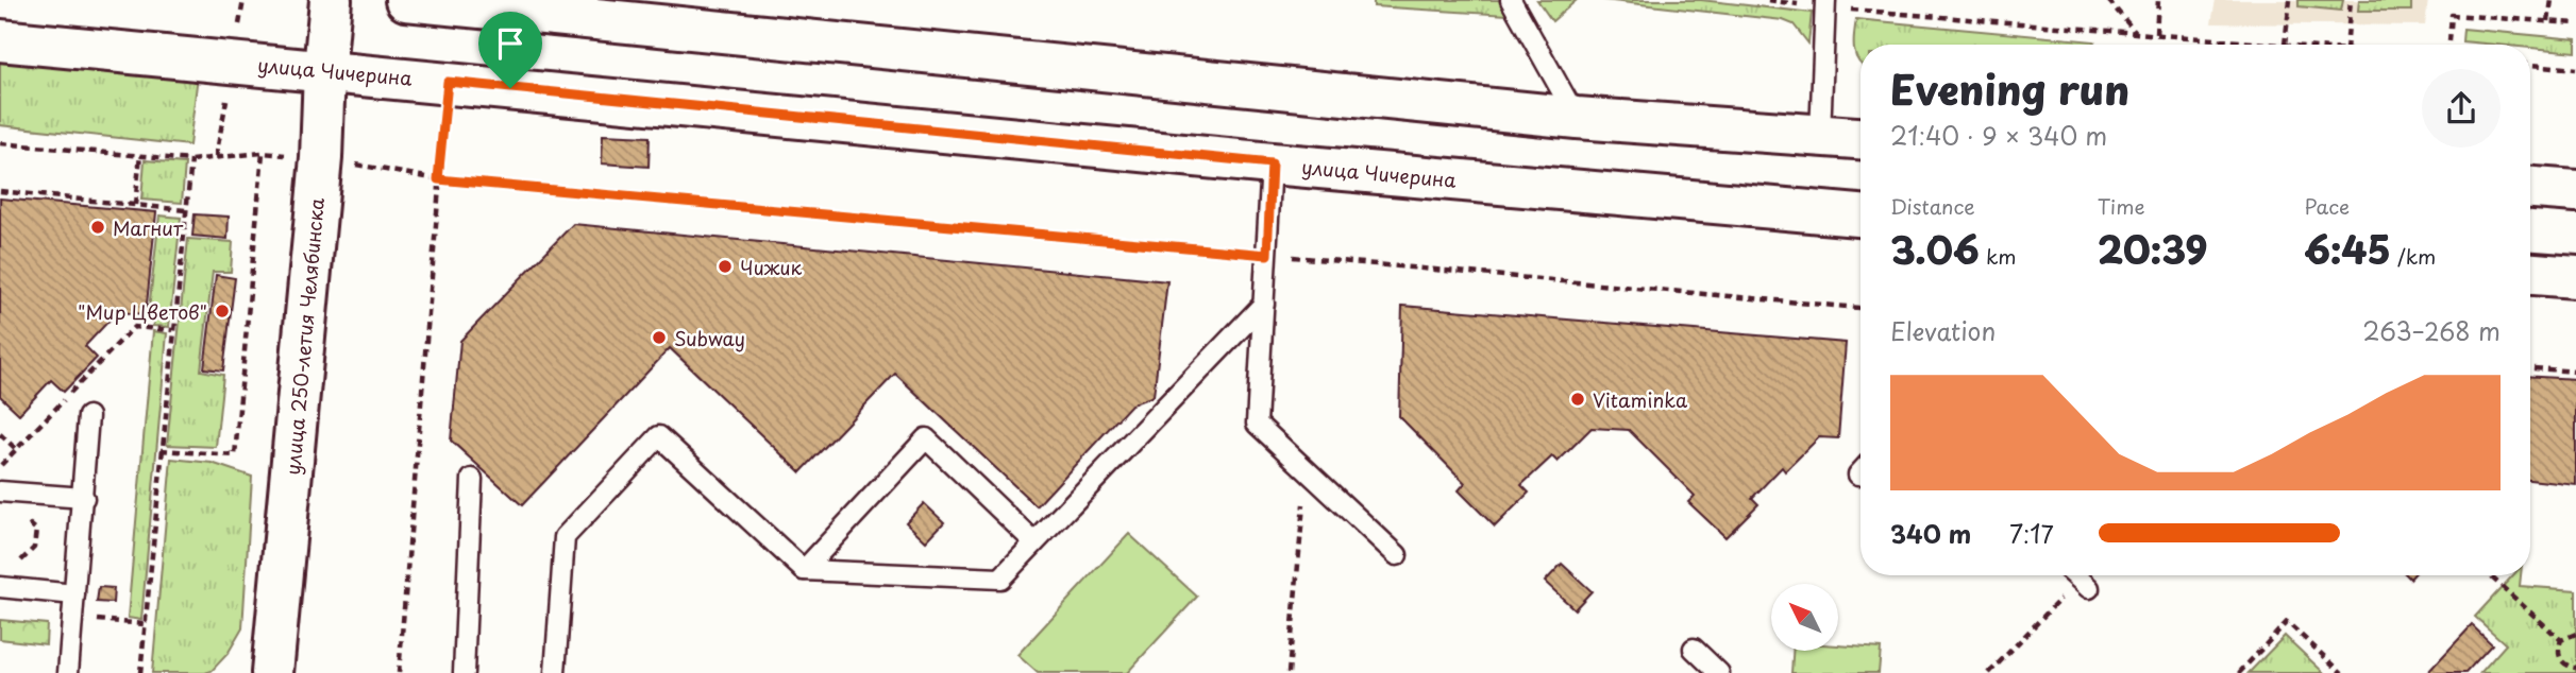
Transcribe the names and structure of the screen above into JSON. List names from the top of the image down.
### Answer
{
  "streets": {
    "main road": ["улица Чичерина", "улица 250-летия Челябинска"]
  },
  "crossings": [
    ["улица Чичерина", "улица 250-летия Челябинска"]
  ],
  "places": [
    "Магнит",
    "Чижик",
    "\"Мир Цветов\"",
    "Subway",
    "Vitaminka"
  ],
  "north": "top left",
  "page": {
    "heading": ["Evening run", "21:40 · 9 × 340 m"],
    "stats": [
      ["Distance", "3.06 km"],
      ["Time", "20:39"],
      ["Pace", "6:45 /km"]
    ],
    "chart": ["Elevation", "263–268 m"],
    "list": [
      {
        "name": "340 m",
        "note": "7:17"
      }
    ]
  }
}
